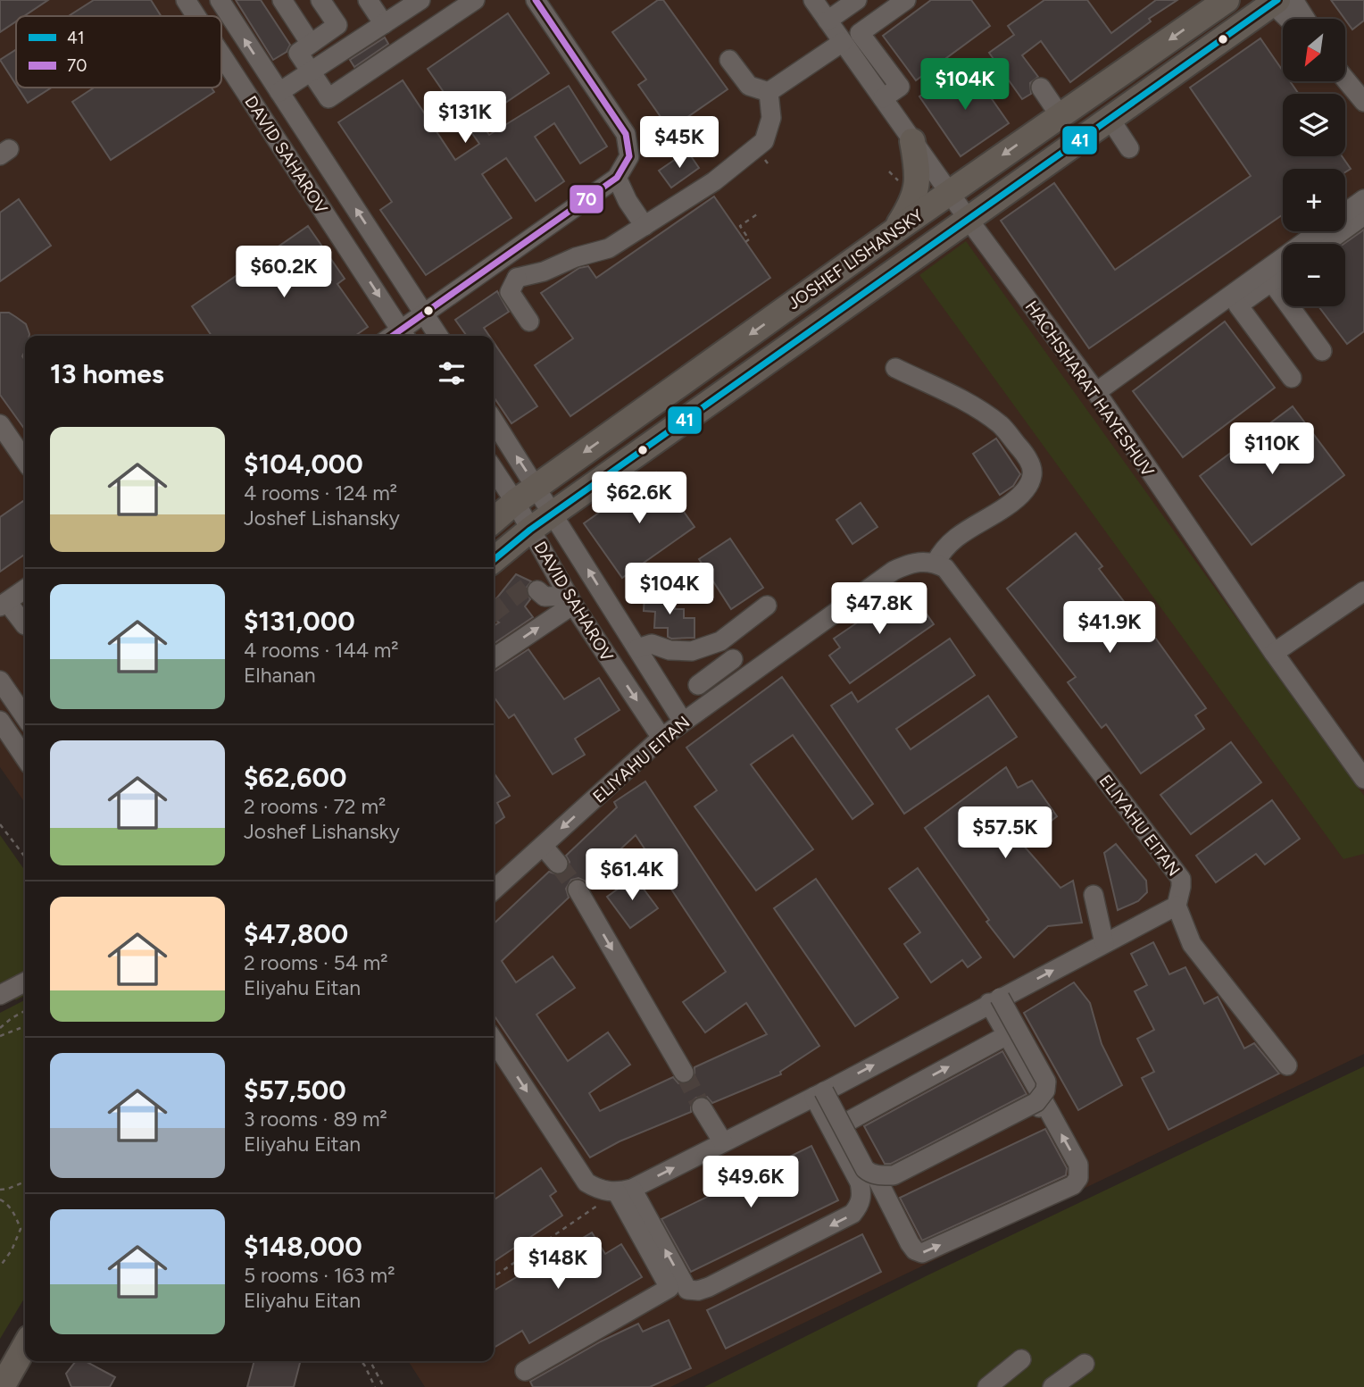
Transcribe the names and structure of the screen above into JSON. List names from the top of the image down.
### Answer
{
  "streets": {
    "main road": ["JOSHEF LISHANSKY"],
    "street": ["DAVID SAHAROV", "HACHSHARAT HAYESHUV", "ELIYAHU EITAN"]
  },
  "crossings": [
    ["DAVID SAHAROV", "JOSHEF LISHANSKY"],
    ["DAVID SAHAROV", "ELIYAHU EITAN"],
    ["JOSHEF LISHANSKY", "HACHSHARAT HAYESHUV"]
  ],
  "lines": ["transit line 41", "transit line 70"],
  "legend": ["41", "70"],
  "north": "bottom left",
  "page": {
    "map_buttons": ["+", "−"],
    "price": [
      "$104K",
      "$131K",
      "$45K",
      "$60.2K",
      "$110K",
      "$62.6K",
      "$104K",
      "$47.8K",
      "$41.9K",
      "$57.5K",
      "$61.4K",
      "$49.6K",
      "$148K"
    ],
    "heading": "13 homes",
    "list": [
      {
        "name": "$104,000",
        "note": "4 rooms · 124 m² · Joshef Lishansky"
      },
      {
        "name": "$131,000",
        "note": "4 rooms · 144 m² · Elhanan"
      },
      {
        "name": "$62,600",
        "note": "2 rooms · 72 m² · Joshef Lishansky"
      },
      {
        "name": "$47,800",
        "note": "2 rooms · 54 m² · Eliyahu Eitan"
      },
      {
        "name": "$57,500",
        "note": "3 rooms · 89 m² · Eliyahu Eitan"
      },
      {
        "name": "$148,000",
        "note": "5 rooms · 163 m² · Eliyahu Eitan"
      }
    ]
  }
}
